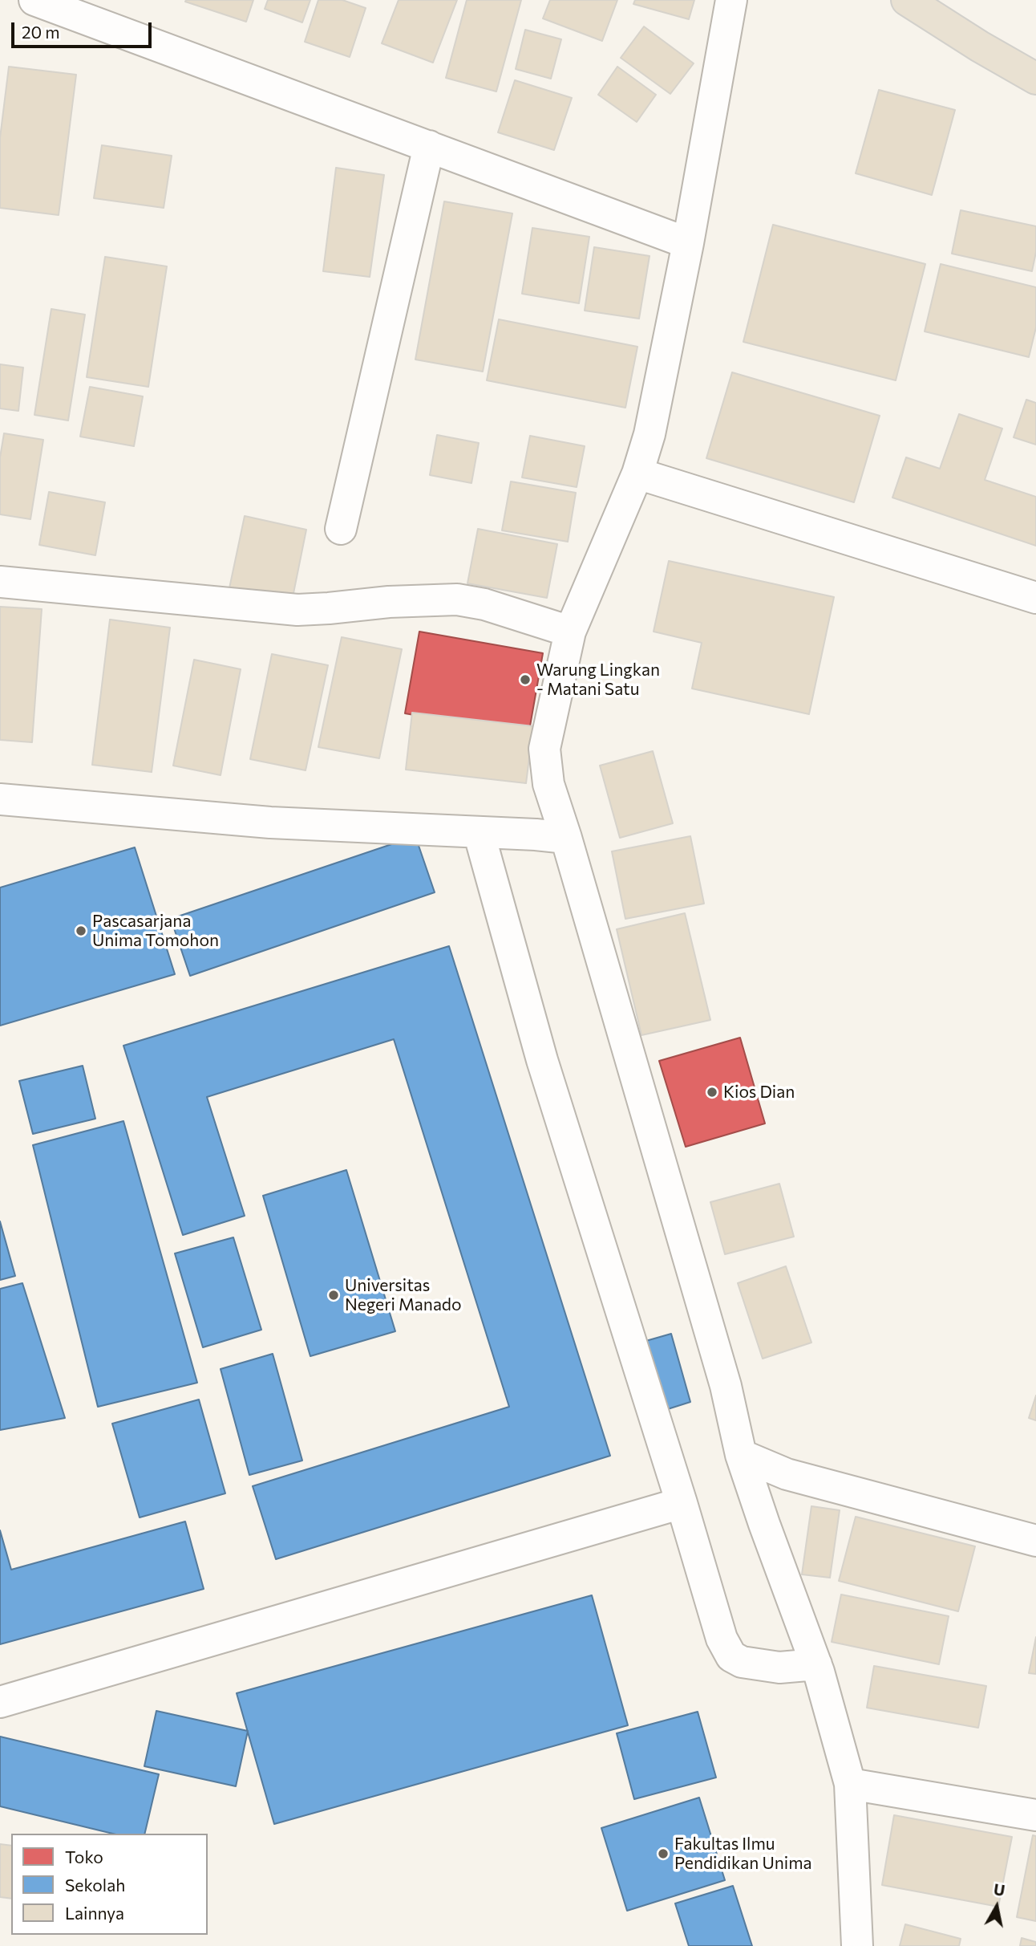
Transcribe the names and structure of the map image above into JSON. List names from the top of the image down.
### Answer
{
  "places": [
    "Warung Lingkan - Matani Satu",
    "Pascasarjana Unima Tomohon",
    "Kios Dian",
    "Universitas Negeri Manado",
    "Fakultas Ilmu Pendidikan Unima"
  ],
  "legend": ["Toko", "Sekolah", "Lainnya"],
  "scale_bar": "20 m",
  "north": "top"
}
